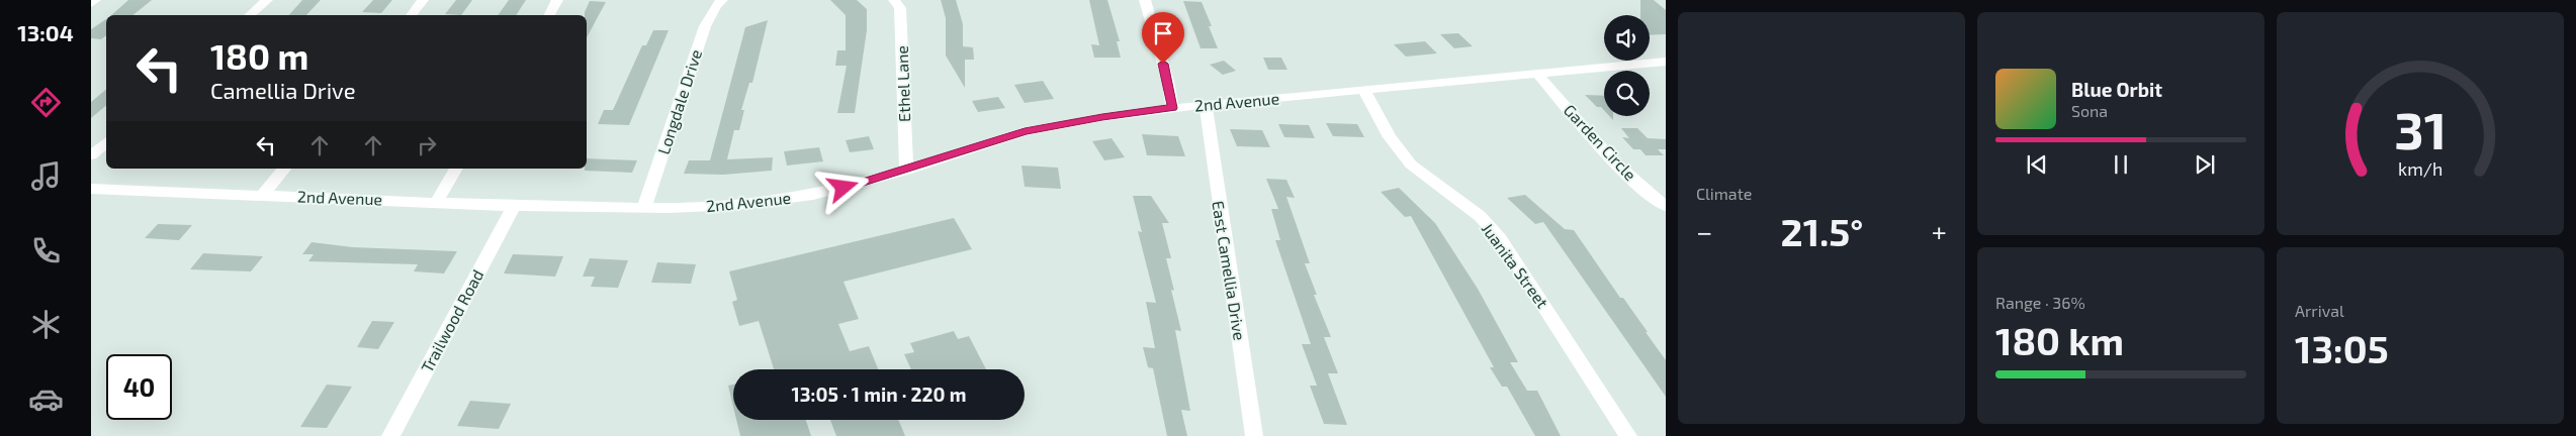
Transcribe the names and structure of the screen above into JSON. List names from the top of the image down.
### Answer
{
  "streets": {
    "street": [
      "Ethel Lane",
      "Longdale Drive",
      "2nd Avenue",
      "Garden Circle",
      "Juanita Street",
      "East Camellia Drive",
      "Trailwood Road"
    ]
  },
  "crossings": [
    ["Ethel Lane", "2nd Avenue"],
    ["Longdale Drive", "2nd Avenue"],
    ["2nd Avenue", "Garden Circle"],
    ["2nd Avenue", "Juanita Street"],
    ["2nd Avenue", "East Camellia Drive"],
    ["2nd Avenue", "Trailwood Road"]
  ],
  "page": {
    "tabs": "13:04",
    "tile": [
      "Climate",
      ["Range · 36%", "180 km"],
      ["Arrival", "13:05"]
    ],
    "turn": ["180 m", "Camellia Drive"],
    "song": ["Blue Orbit", "Sona"],
    "heat": ["−", "21.5°", "+"],
    "limit": "40",
    "trip": "13:05 · 1 min · 220 m",
    "gauge": ["31", "km/h"]
  }
}
